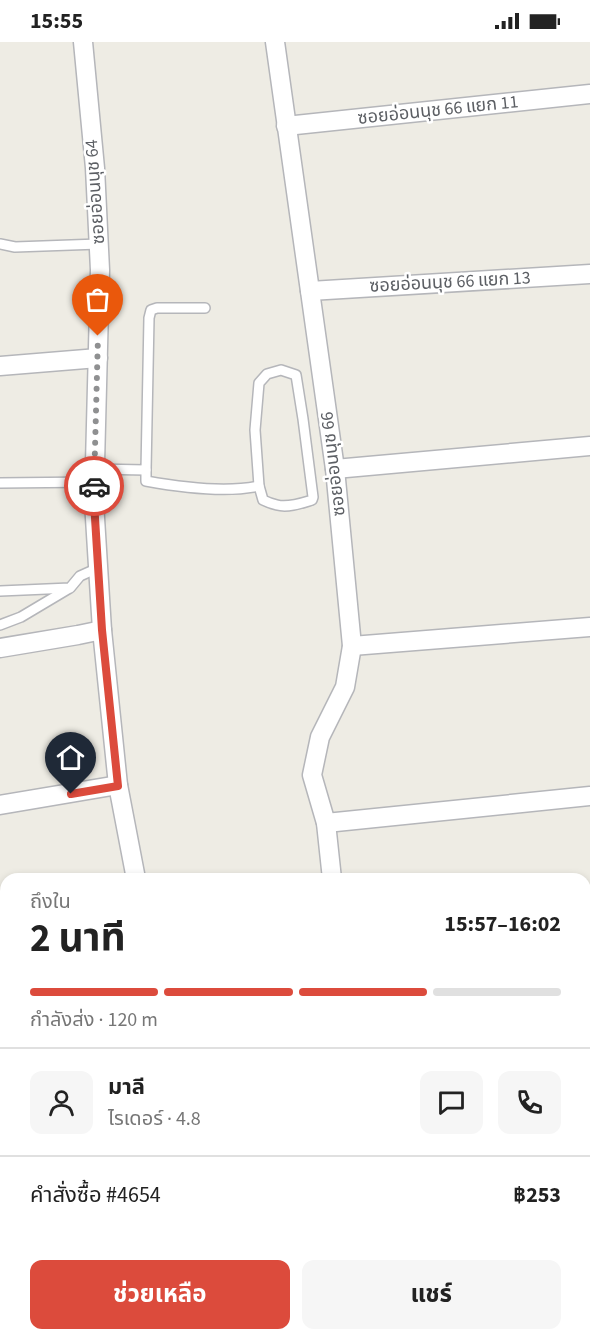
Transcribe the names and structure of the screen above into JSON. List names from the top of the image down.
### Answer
{
  "streets": {
    "street": [
      "ซอยอ่อนนุช 66 แยก 11",
      "ซอยอ่อนนุช 64",
      "ซอยอ่อนนุช 66 แยก 13",
      "ซอยอ่อนนุช 66"
    ]
  },
  "crossings": [
    ["ซอยอ่อนนุช 66 แยก 11", "ซอยอ่อนนุช 66"],
    ["ซอยอ่อนนุช 66 แยก 13", "ซอยอ่อนนุช 66"]
  ],
  "page": {
    "status": "15:55",
    "heading": ["2 นาที", "ถึงใน", "15:57–16:02"],
    "panel": [
      "มาลี",
      "ไรเดอร์ · 4.8",
      "คำสั่งซื้อ #4654",
      "฿253"
    ],
    "bar": "กำลังส่ง · 120 m",
    "buttons": ["ช่วยเหลือ", "แชร์"]
  }
}
